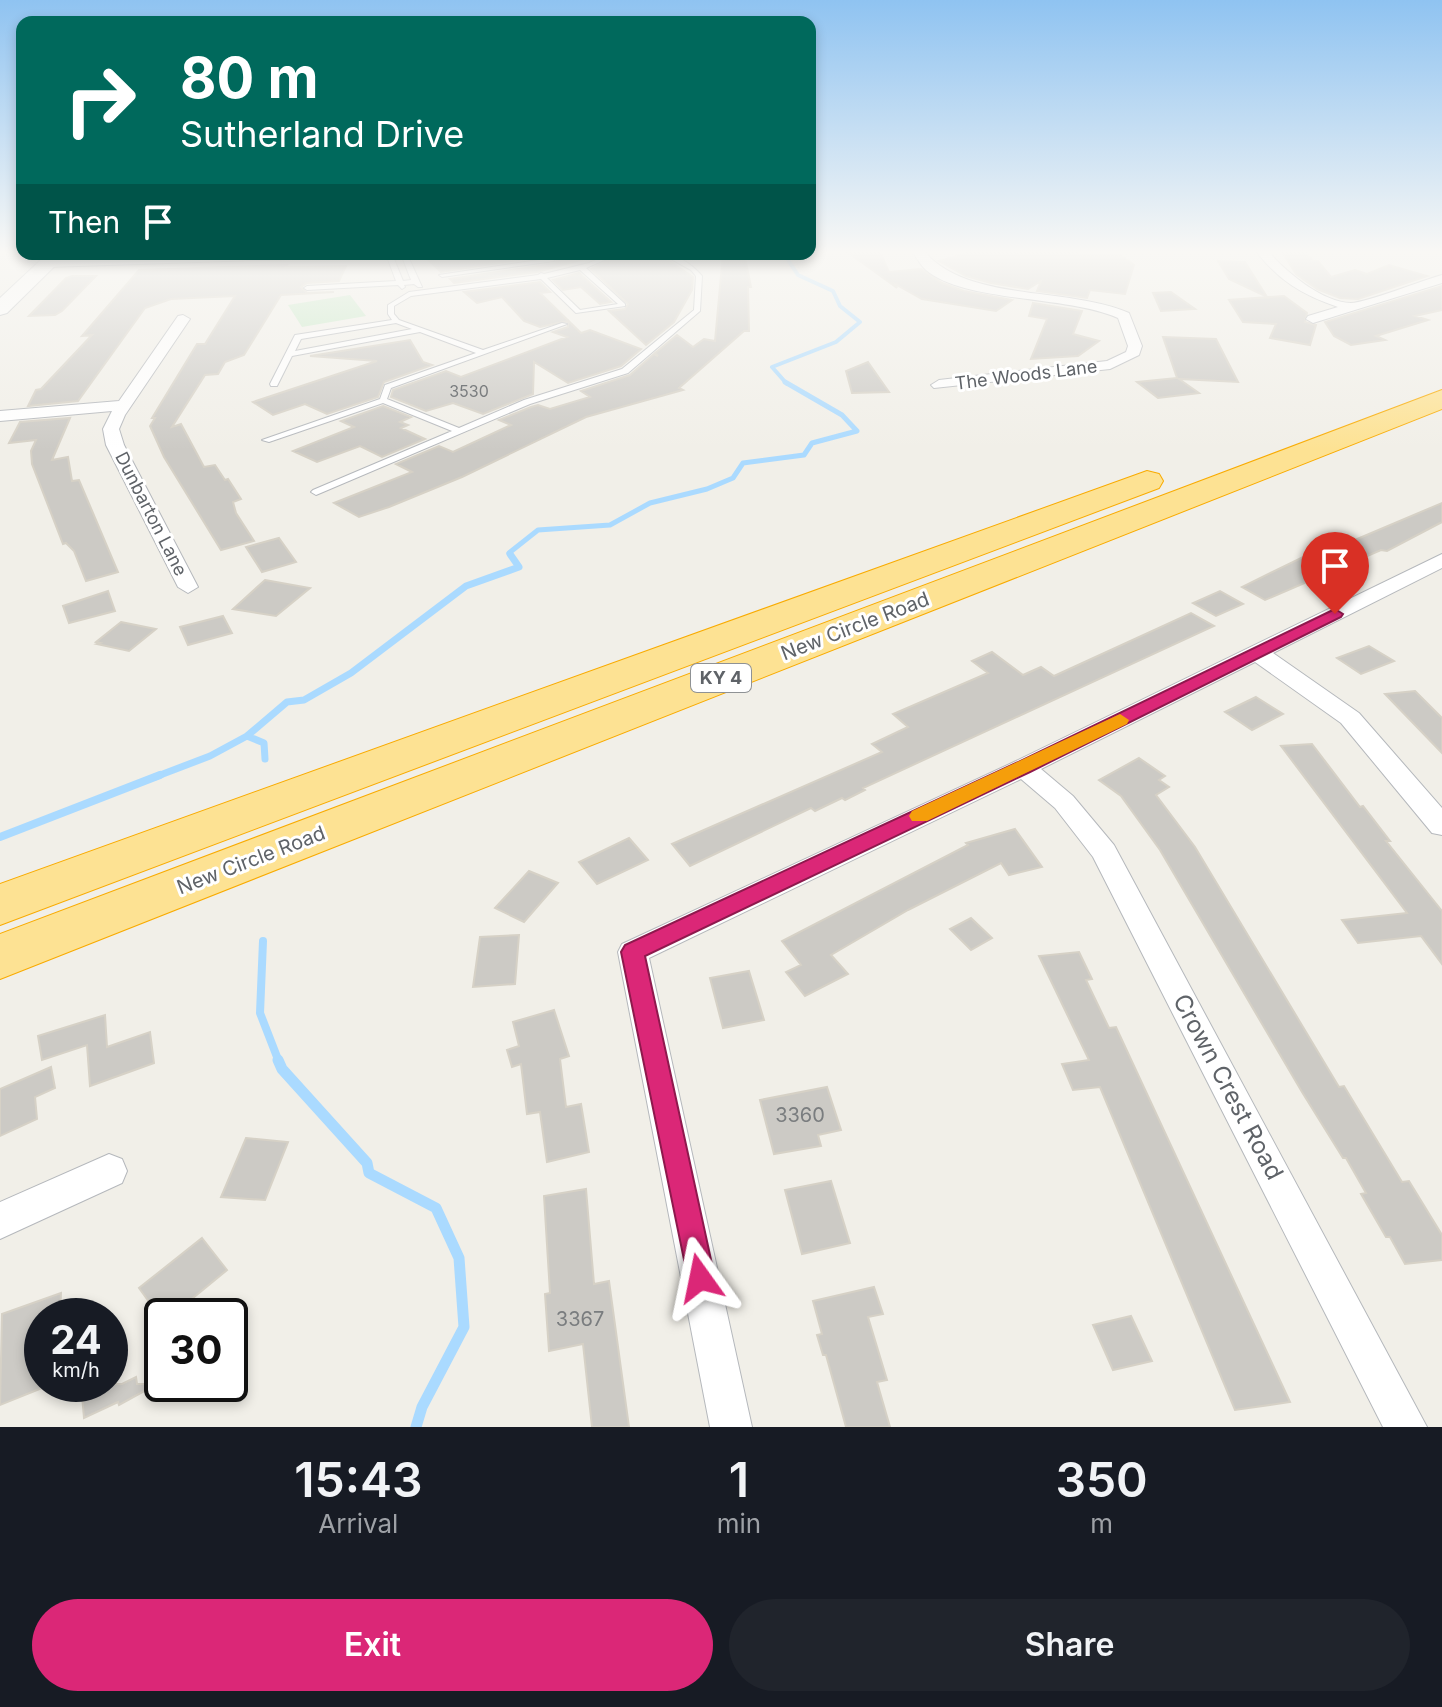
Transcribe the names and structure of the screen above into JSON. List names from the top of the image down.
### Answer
{
  "streets": {
    "highway": ["New Circle Road", "KY 4"],
    "street": ["The Woods Lane", "Dunbarton Lane", "Crown Crest Road"]
  },
  "house_numbers": ["3530", "3360", "3367"],
  "page": {
    "turn": ["80 m", "Sutherland Drive"],
    "then": "Then",
    "speed": "24 km/h",
    "limit": "30",
    "eta": [
      "15:43",
      "Arrival",
      "1",
      "min",
      "350",
      "m"
    ],
    "buttons": ["Exit", "Share"]
  }
}
